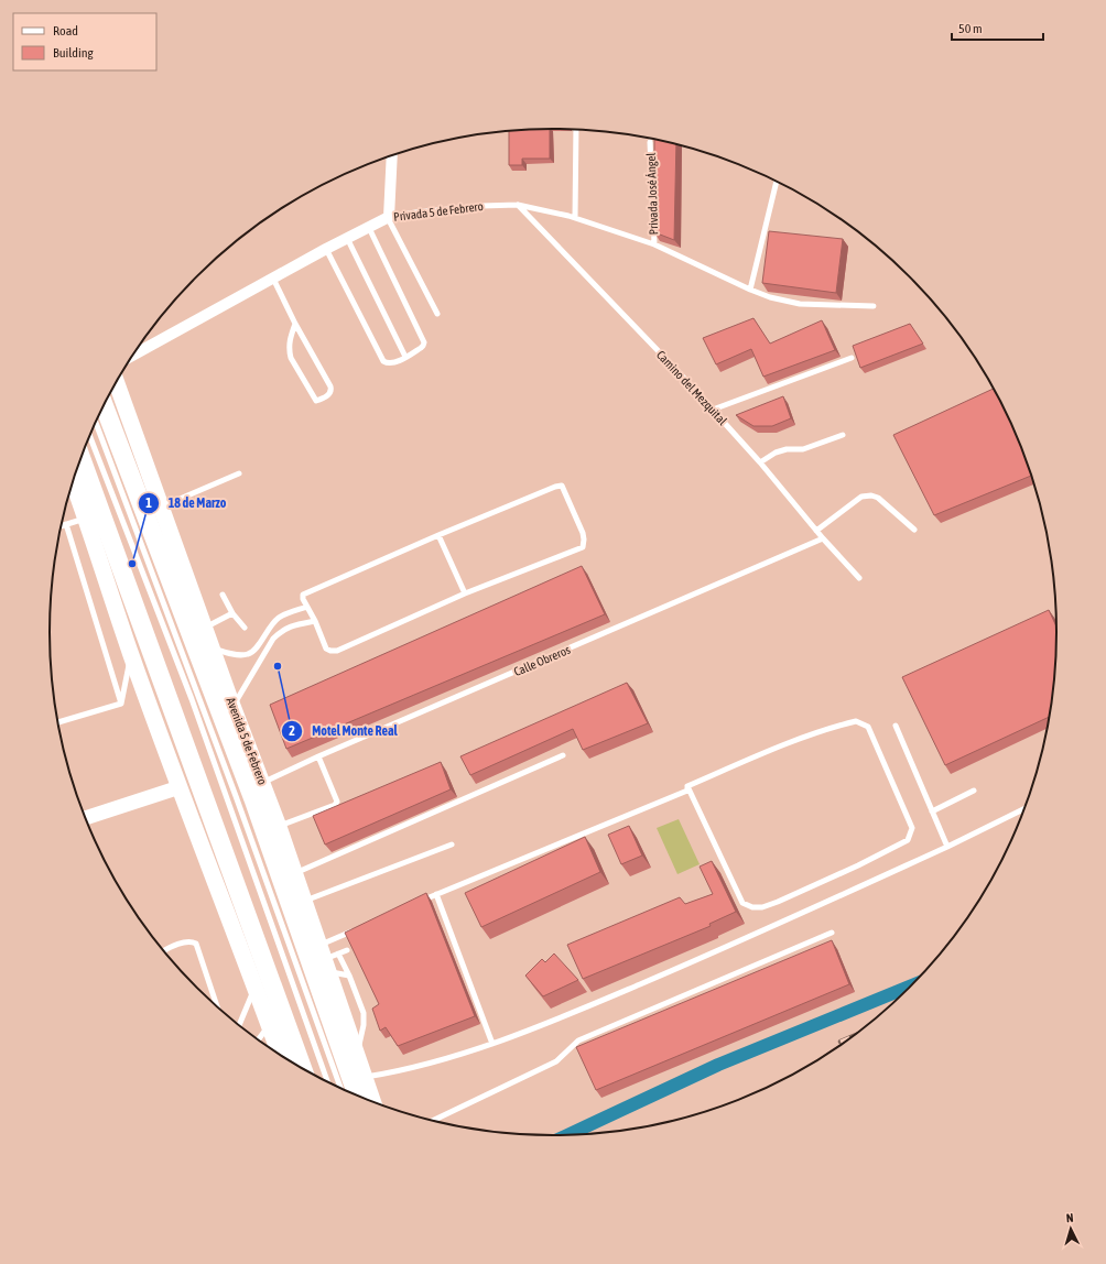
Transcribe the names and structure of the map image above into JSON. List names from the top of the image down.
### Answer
{
  "streets": {
    "highway": ["Avenida 5 de Febrero"],
    "street": ["Privada 5 de Febrero"],
    "lane": ["Privada José Ángel", "Camino del Mezquital", "Calle Obreros"]
  },
  "crossings": [
    ["Privada José Ángel", "Privada 5 de Febrero"],
    ["Privada 5 de Febrero", "Camino del Mezquital"],
    ["Camino del Mezquital", "Calle Obreros"],
    ["Calle Obreros", "Avenida 5 de Febrero"]
  ],
  "places": ["18 de Marzo", "Motel Monte Real"],
  "legend": ["Road", "Building"],
  "scale_bar": "50 m",
  "north": "top"
}
